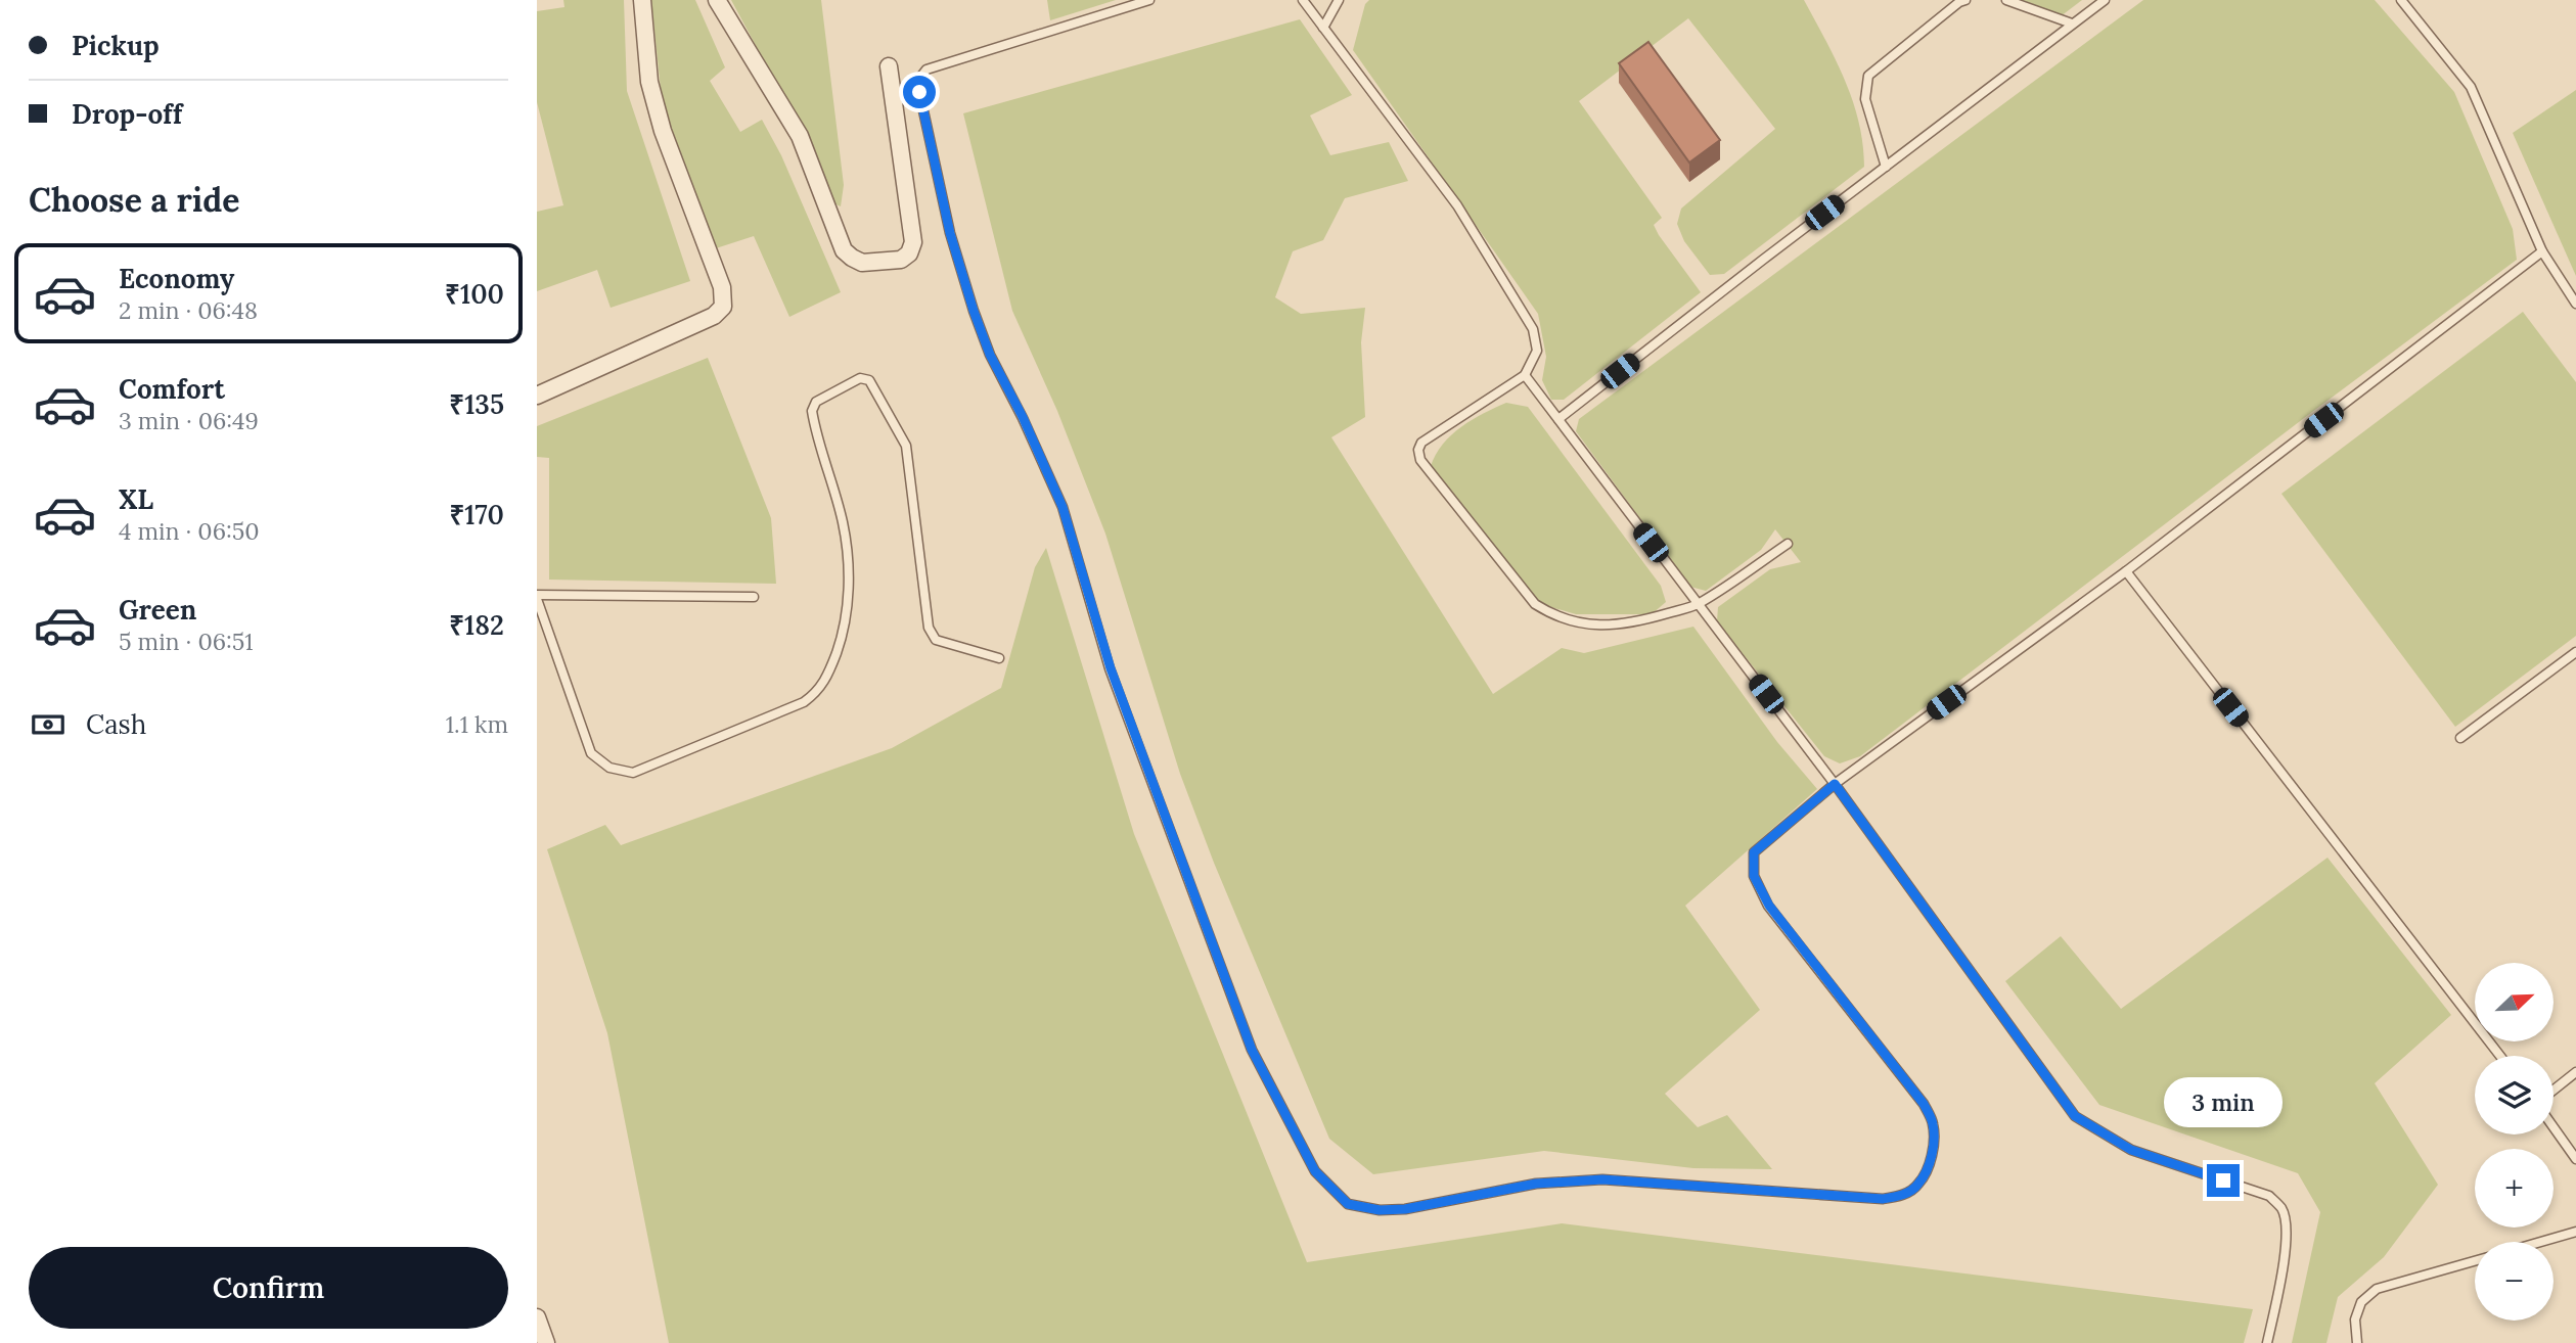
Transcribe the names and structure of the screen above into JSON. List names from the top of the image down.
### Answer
{
  "north": "top right",
  "page": {
    "banner": ["Pickup", "Drop-off"],
    "heading": "Choose a ride",
    "list": [
      {
        "name": "Economy",
        "note": "2 min · 06:48",
        "value": "₹100"
      },
      {
        "name": "Comfort",
        "note": "3 min · 06:49",
        "value": "₹135"
      },
      {
        "name": "XL",
        "note": "4 min · 06:50",
        "value": "₹170"
      },
      {
        "name": "Green",
        "note": "5 min · 06:51",
        "value": "₹182"
      }
    ],
    "pay": ["Cash", "1.1 km"],
    "map_buttons": ["+", "−"],
    "bubble": "3 min",
    "buttons": "Confirm"
  }
}
